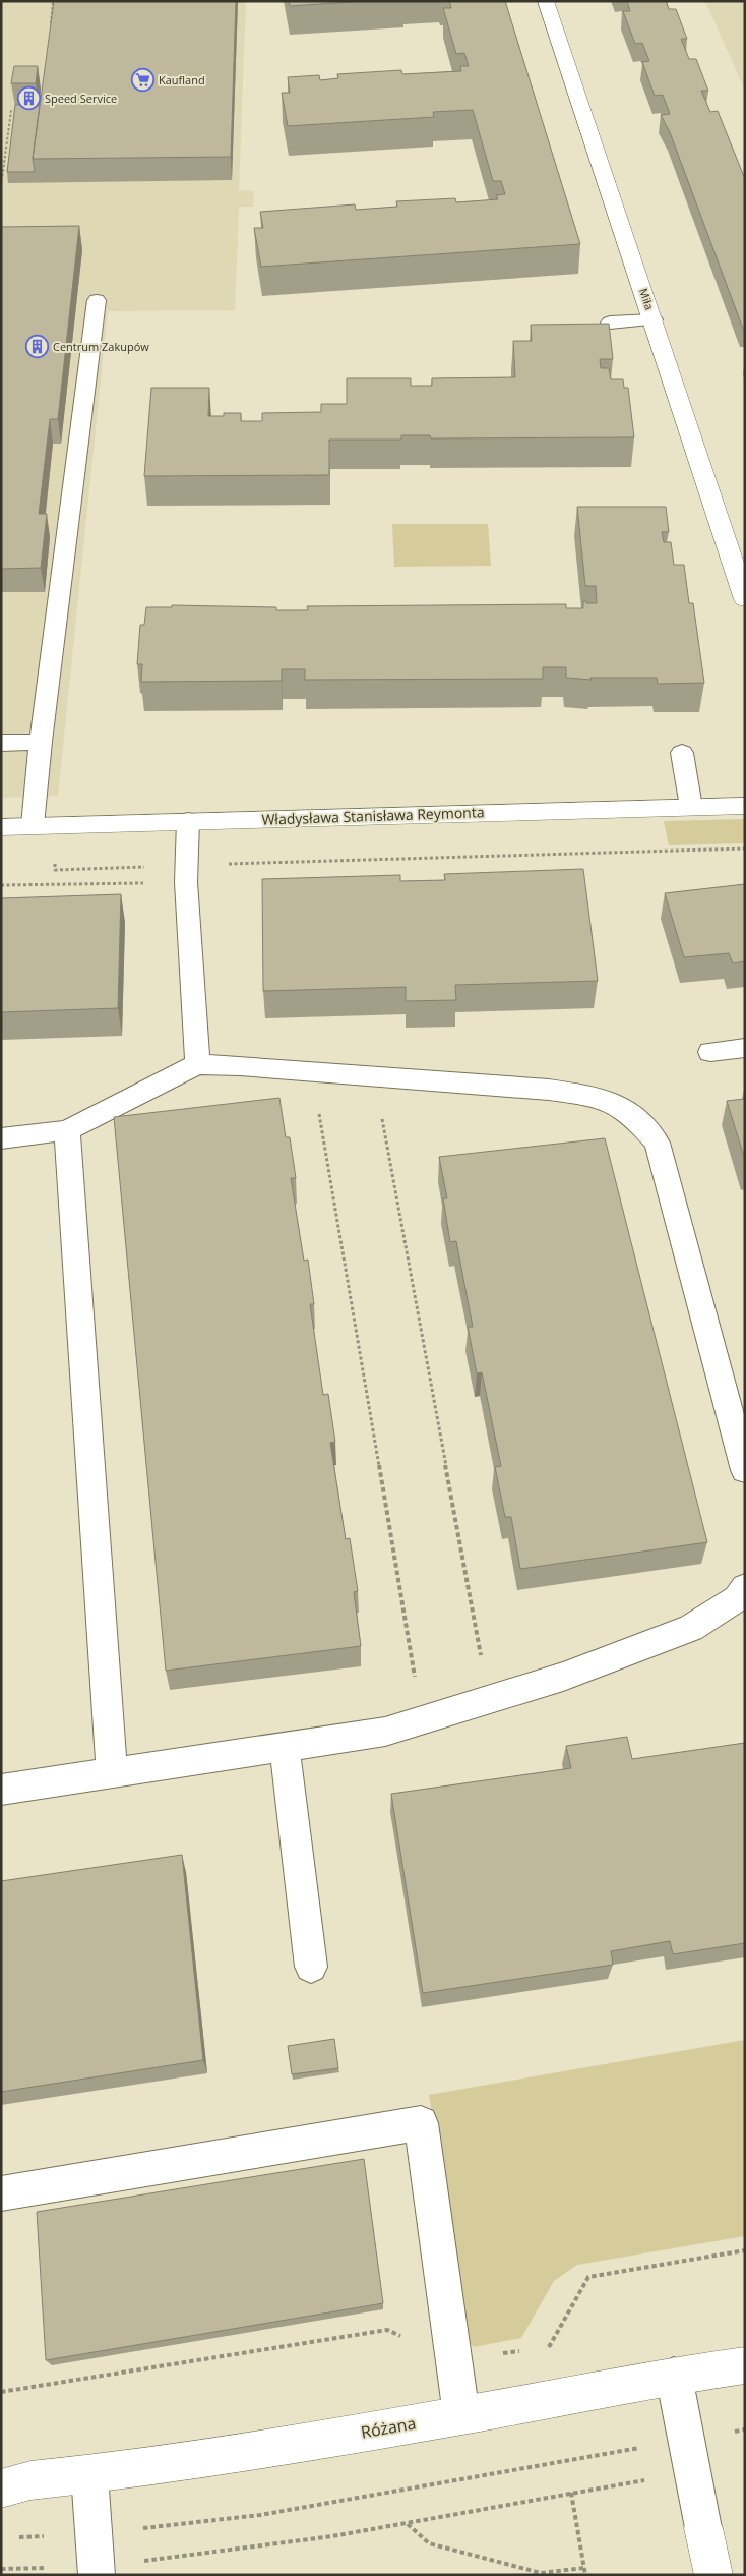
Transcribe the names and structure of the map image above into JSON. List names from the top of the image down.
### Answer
{
  "streets": {
    "street": ["Miła", "Władysława Stanisława Reymonta", "Różana"]
  },
  "places": {
    "supermarket": ["Kaufland"],
    "building": ["Speed Service", "Centrum Zakupów"]
  }
}
